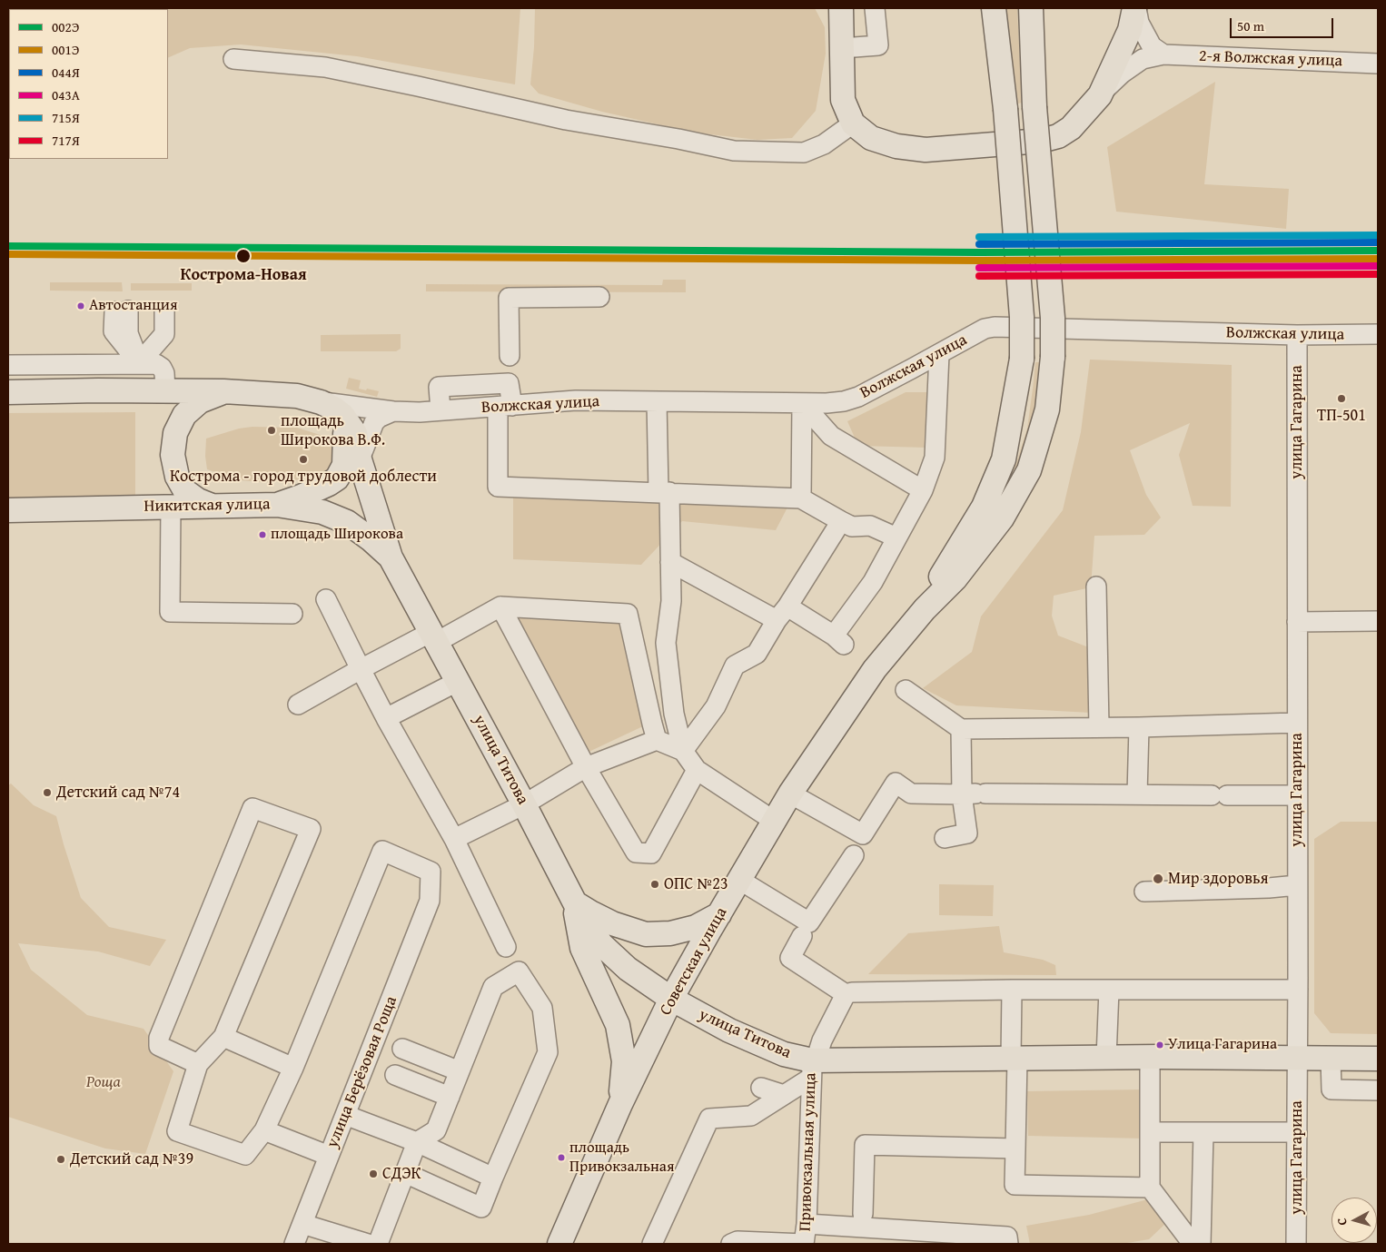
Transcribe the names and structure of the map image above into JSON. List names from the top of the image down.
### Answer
{
  "streets": {
    "main road": ["Никитская улица", "улица Титова", "Советская улица"],
    "street": [
      "2-я Волжская улица",
      "Волжская улица",
      "улица Гагарина",
      "улица Берёзовая Роща",
      "Привокзальная улица"
    ]
  },
  "crossings": [
    ["Волжская улица", "улица Гагарина"],
    ["Волжская улица", "Никитская улица"],
    ["улица Гагарина", "улица Титова"],
    ["Никитская улица", "улица Титова"],
    ["улица Титова", "Советская улица"],
    ["улица Титова", "Привокзальная улица"]
  ],
  "parks": ["Роща"],
  "places": [
    "Кострома-Новая",
    "Автостанция",
    "ТП-501",
    "площадь Широкова В.Ф.",
    "Кострома - город трудовой доблести",
    "площадь Широкова",
    "Детский сад №74",
    "Мир здоровья",
    "ОПС №23",
    "Улица Гагарина",
    "площадь Привокзальная",
    "Детский сад №39",
    "СДЭК"
  ],
  "lines": [
    "transit line 715Я",
    "transit line 044Я",
    "transit line 002Э",
    "transit line 001Э",
    "transit line 043А",
    "transit line 717Я"
  ],
  "legend": [
    "002Э",
    "001Э",
    "044Я",
    "043А",
    "715Я",
    "717Я"
  ],
  "scale_bar": "50 m",
  "north": "left"
}
